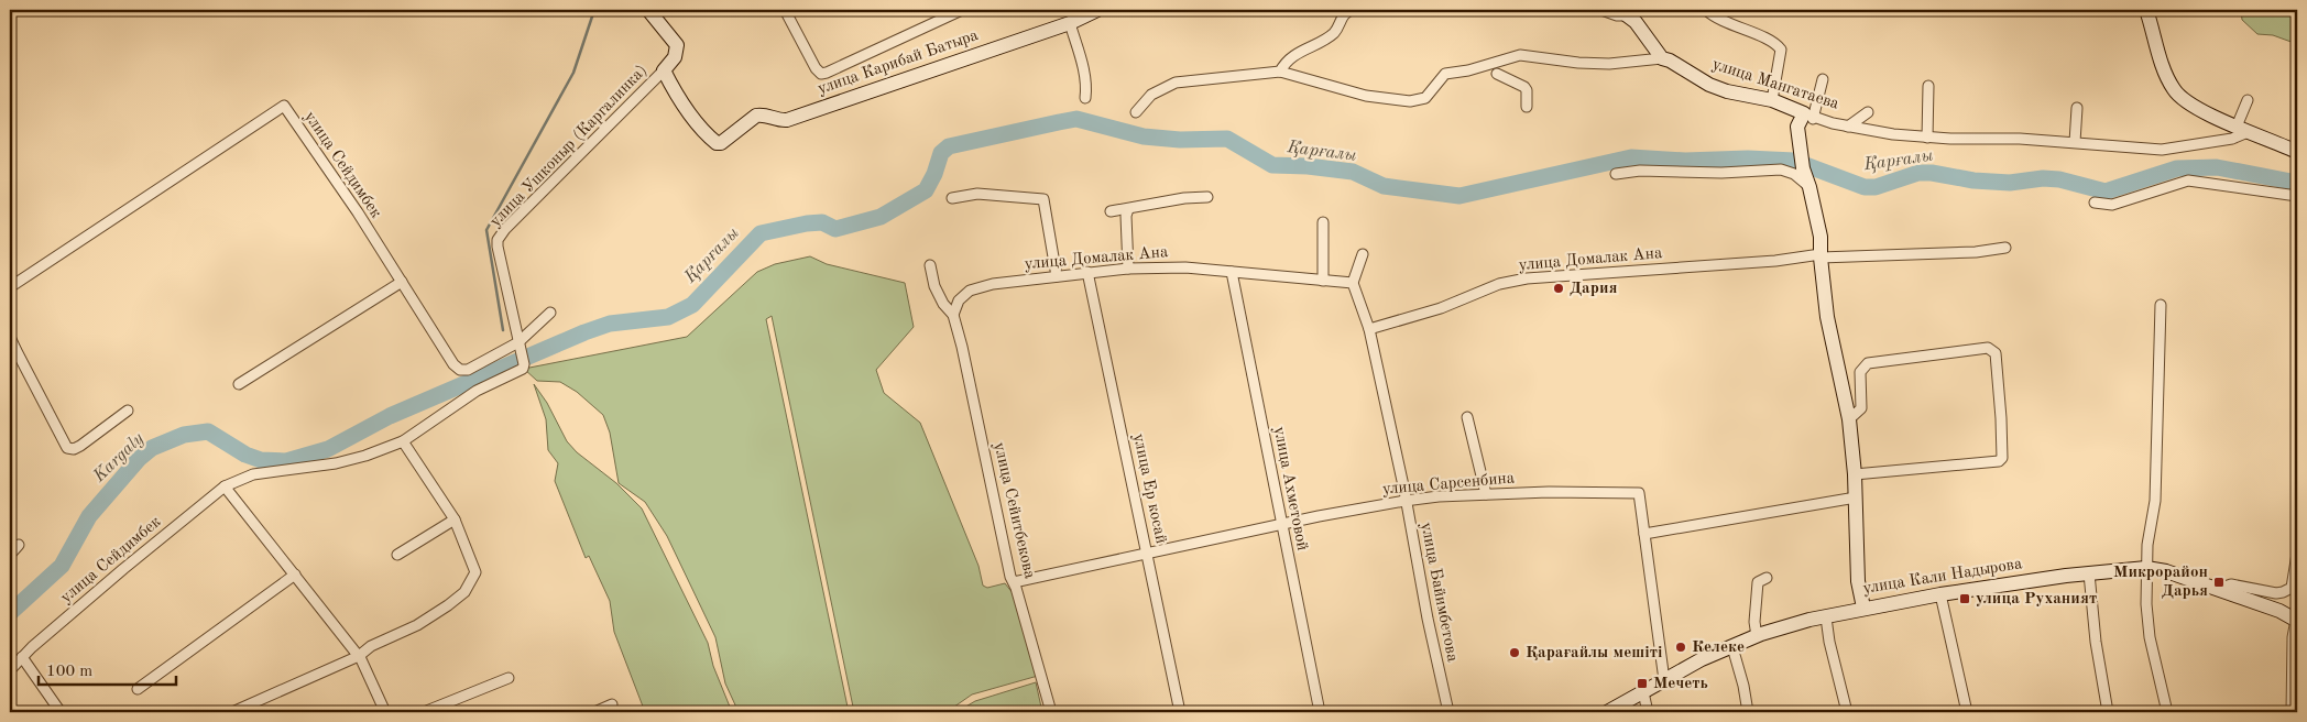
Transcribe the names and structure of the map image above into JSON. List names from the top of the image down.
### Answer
{
  "streets": {
    "street": [
      "улица Карибай Батыра",
      "улица Мангатаева",
      "улица Ушконыр (Каргалинка)",
      "улица Сейдимбек",
      "улица Домалак Ана",
      "улица Сарсенбина",
      "улица Ер косай",
      "улица Ахметовой",
      "улица Сейитбекова",
      "улица Кали Надырова",
      "улица Байимбетова"
    ]
  },
  "crossings": [
    ["улица Карибай Батыра", "улица Ушконыр (Каргалинка)"],
    ["улица Ушконыр (Каргалинка)", "улица Сейдимбек"],
    ["улица Домалак Ана", "улица Ер косай"],
    ["улица Домалак Ана", "улица Ахметовой"],
    ["улица Домалак Ана", "улица Сейитбекова"],
    ["улица Домалак Ана", "улица Байимбетова"],
    ["улица Сарсенбина", "улица Ер косай"],
    ["улица Сарсенбина", "улица Ахметовой"],
    ["улица Сарсенбина", "улица Сейитбекова"],
    ["улица Сарсенбина", "улица Кали Надырова"],
    ["улица Сарсенбина", "улица Байимбетова"]
  ],
  "water": ["Қарғалы", "Kargaly"],
  "places": {
    "other": ["Дария", "Келеке", "Қарағайлы мешіті"],
    "transit": ["Микрорайон Дарья", "улица Руханият", "Мечеть"]
  },
  "scale_bar": "100 m"
}
